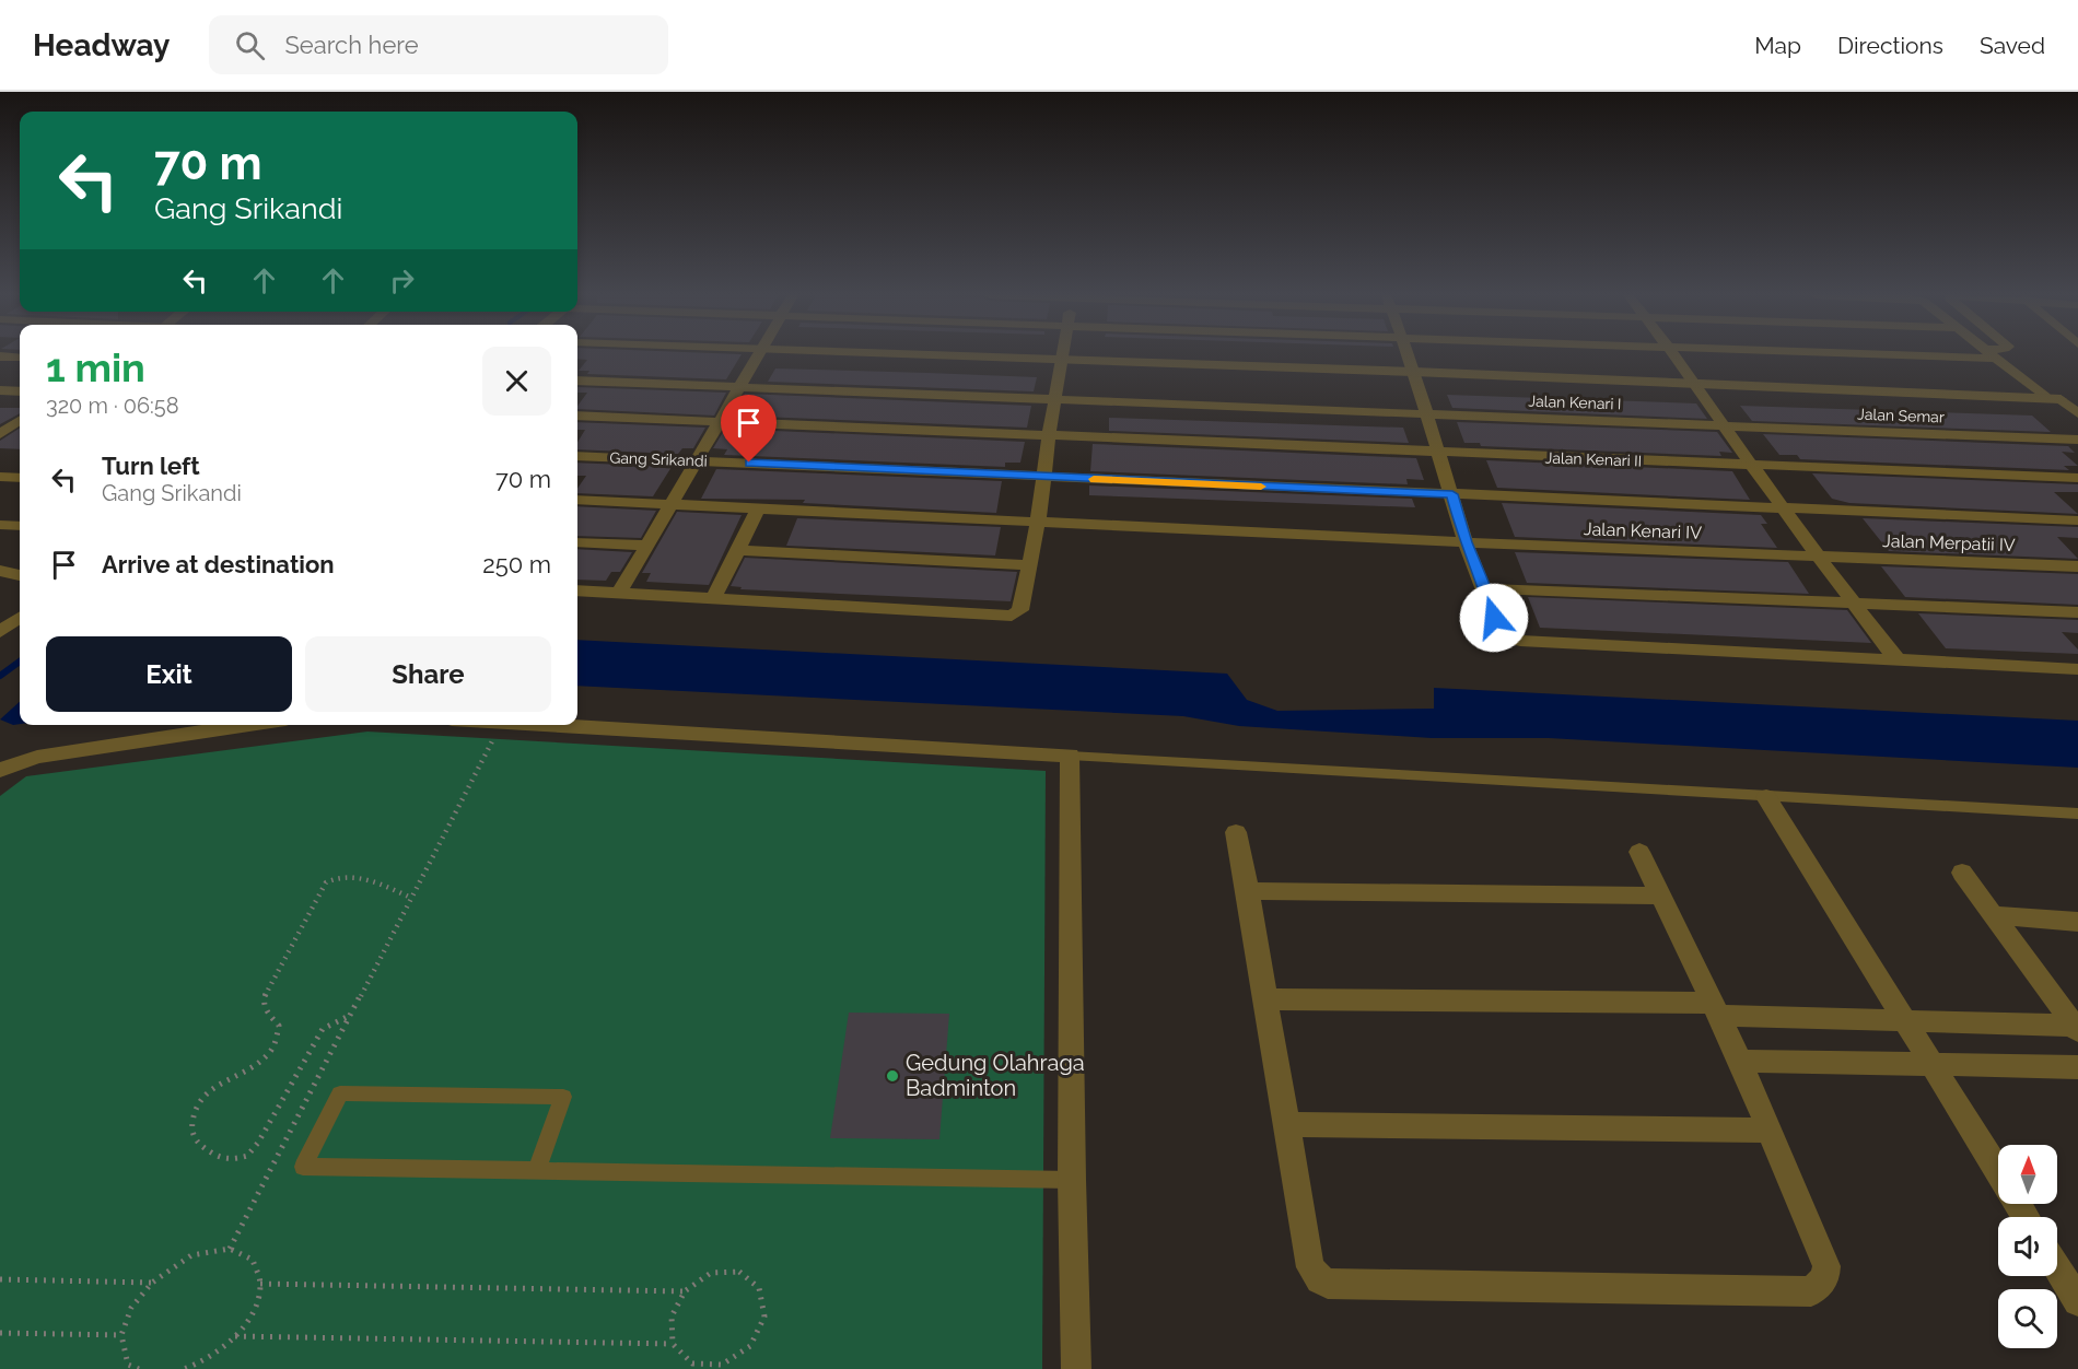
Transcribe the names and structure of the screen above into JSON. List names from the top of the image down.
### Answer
{
  "streets": {
    "street": [
      "Jalan Kenari I",
      "Jalan Semar",
      "Gang Srikandi",
      "Jalan Kenari II",
      "Jalan Kenari IV",
      "Jalan Merpatii IV"
    ]
  },
  "crossings": [
    ["Jalan Kenari I", "Jalan Semar"],
    ["Jalan Kenari IV", "Jalan Merpatii IV"]
  ],
  "places": ["Gedung Olahraga Badminton"],
  "north": "top",
  "page": {
    "header": "Headway",
    "search": "Search here",
    "nav": ["Map", "Directions", "Saved"],
    "turn": ["70 m", "Gang Srikandi"],
    "heading": ["1 min", "320 m · 06:58"],
    "list": [
      {
        "name": "Turn left",
        "note": "Gang Srikandi",
        "value": "70 m"
      },
      {
        "name": "Arrive at destination",
        "value": "250 m"
      }
    ],
    "buttons": ["Exit", "Share"]
  }
}
